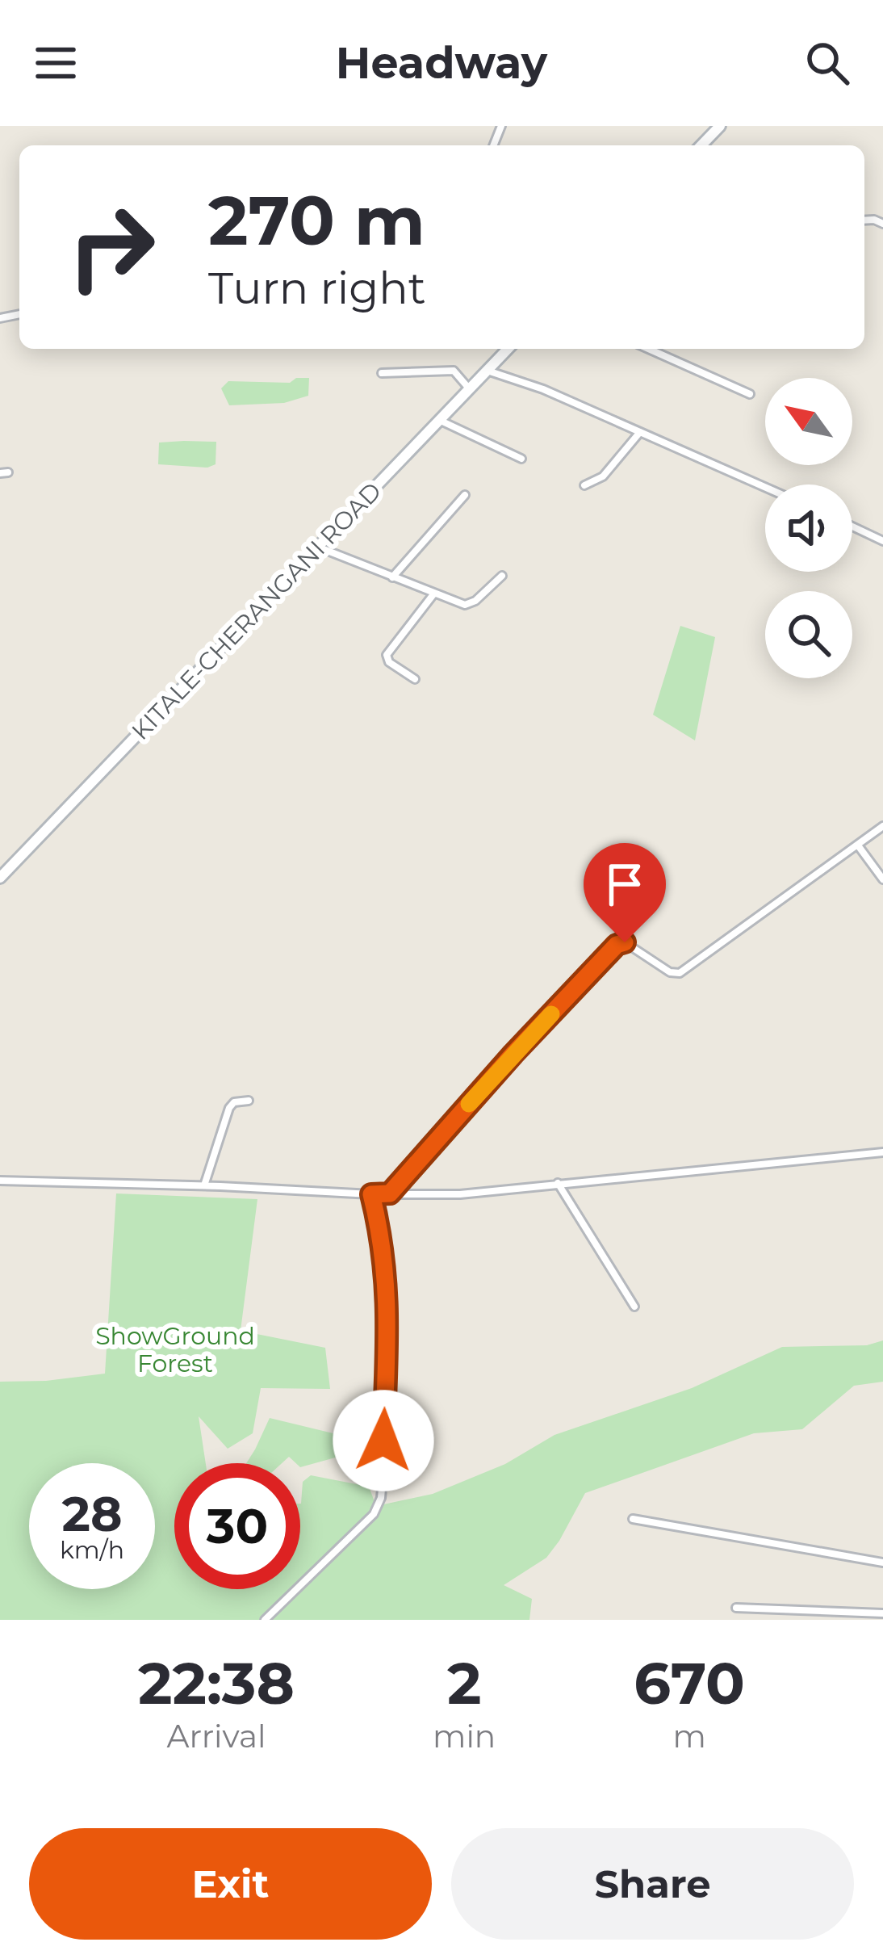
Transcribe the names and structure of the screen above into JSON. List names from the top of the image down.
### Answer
{
  "streets": {
    "main road": ["KITALE-CHERANGANI ROAD"]
  },
  "parks": ["ShowGround Forest"],
  "north": "top left",
  "page": {
    "header": "Headway",
    "turn": ["270 m", "Turn right"],
    "speed": "28 km/h",
    "limit": "30",
    "eta": [
      "22:38",
      "Arrival",
      "2",
      "min",
      "670",
      "m"
    ],
    "buttons": ["Exit", "Share"]
  }
}
